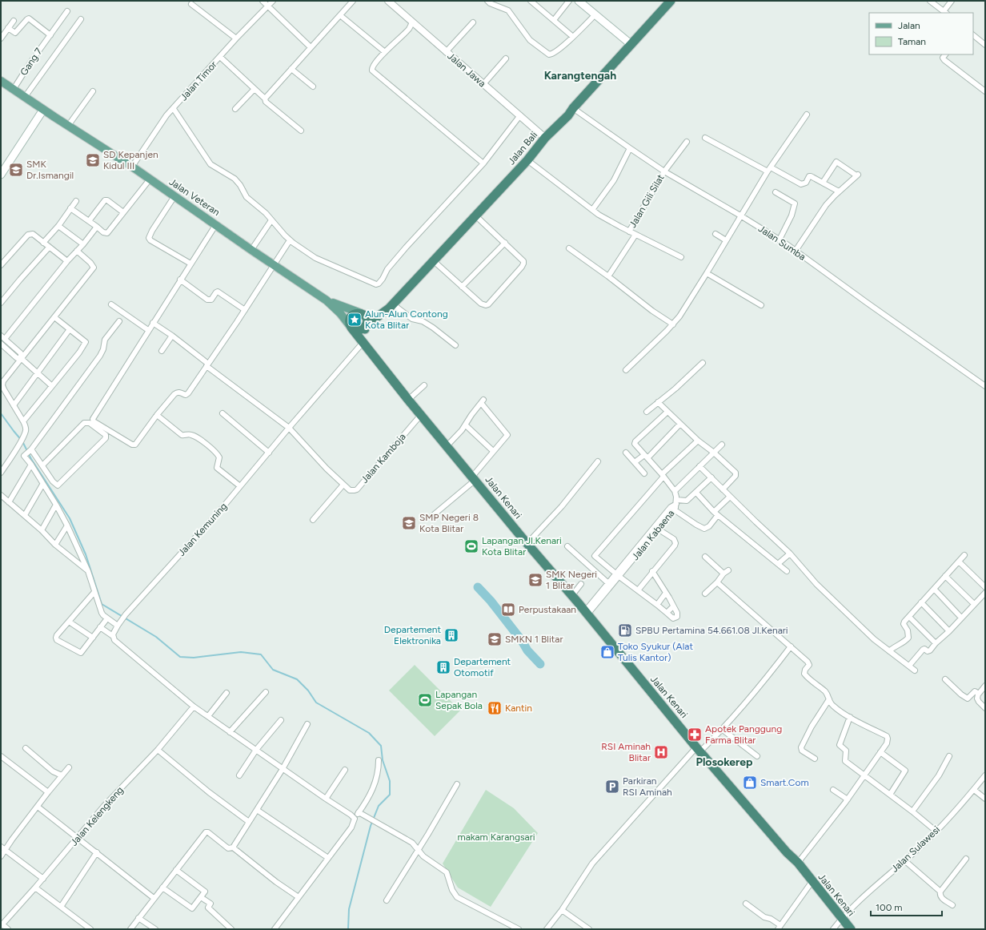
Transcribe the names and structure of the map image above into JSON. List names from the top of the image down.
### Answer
{
  "streets": {
    "highway": ["Jalan Bali", "Jalan Kenari"],
    "main road": ["Jalan Veteran"],
    "street": [
      "Gang 7",
      "Jalan Jawa",
      "Jalan Timor",
      "Jalan Gili Silat",
      "Jalan Sumba",
      "Jalan Kamboja",
      "Jalan Kemuning",
      "Jalan Kabaena",
      "Jalan Kelengkeng",
      "Jalan Sulawesi"
    ]
  },
  "crossings": [
    ["Gang 7", "Jalan Veteran"],
    ["Jalan Jawa", "Jalan Bali"],
    ["Jalan Timor", "Jalan Veteran"],
    ["Jalan Bali", "Jalan Veteran"],
    ["Jalan Bali", "Jalan Sumba"],
    ["Jalan Bali", "Jalan Kenari"],
    ["Jalan Veteran", "Jalan Kenari"],
    ["Jalan Gili Silat", "Jalan Sumba"],
    ["Jalan Kamboja", "Jalan Kenari"],
    ["Jalan Kamboja", "Jalan Kemuning"],
    ["Jalan Kenari", "Jalan Kemuning"],
    ["Jalan Kenari", "Jalan Kabaena"],
    ["Jalan Kenari", "Jalan Sulawesi"]
  ],
  "districts": ["Karangtengah", "Plosokerep"],
  "parks": ["makam Karangsari"],
  "places": {
    "school or university": [
      "SD Kepanjen Kidul III",
      "SMK Dr.Ismangil",
      "SMP Negeri 8 Kota Blitar",
      "SMK Negeri 1 Blitar",
      "SMKN 1 Blitar"
    ],
    "place": ["Alun-Alun Contong Kota Blitar"],
    "sports": ["Lapangan Jl.Kenari Kota Blitar", "Lapangan Sepak Bola"],
    "library": ["Perpustakaan"],
    "fuel station": ["SPBU Pertamina 54.661.08 Jl.Kenari"],
    "building": ["Departement Elektronika", "Departement Otomotif"],
    "shop": ["Toko Syukur (Alat Tulis Kantor)", "Smart.Com"],
    "restaurant": ["Kantin"],
    "pharmacy": ["Apotek Panggung Farma Blitar"],
    "hospital": ["RSI Aminah Blitar"],
    "parking": ["Parkiran RSI Aminah"]
  },
  "legend": ["Jalan", "Taman"],
  "scale_bar": "100 m"
}
